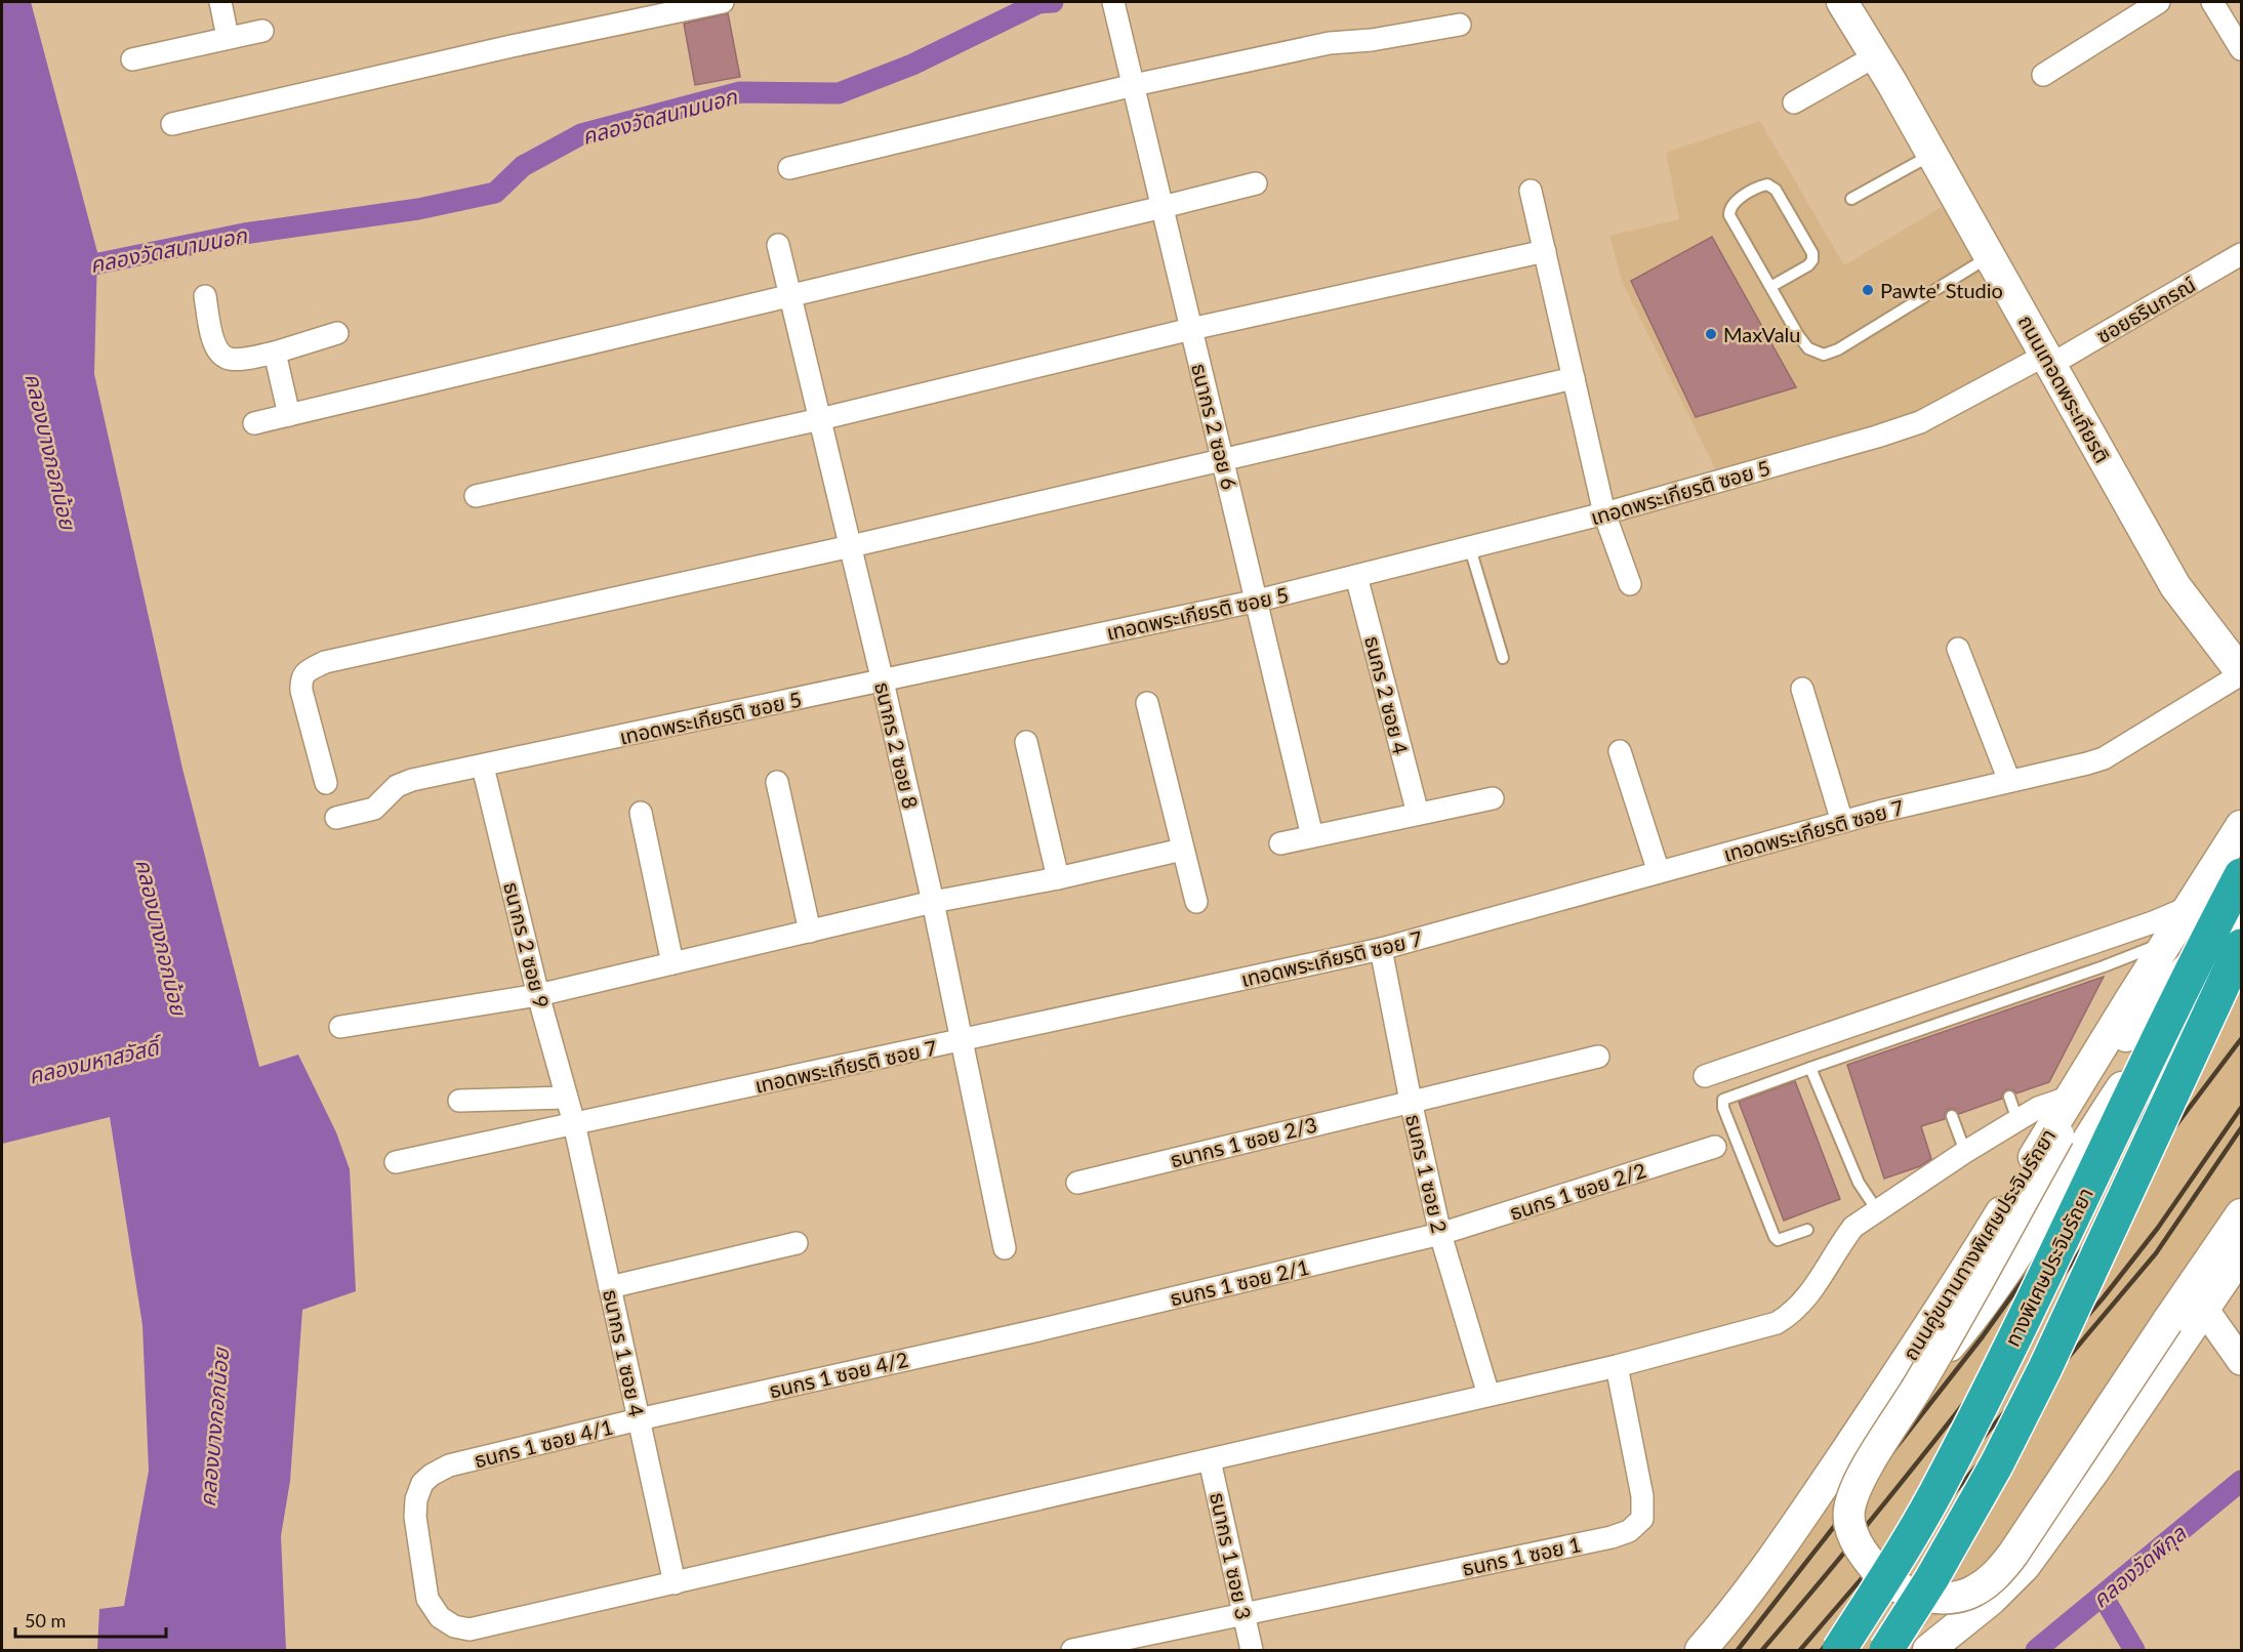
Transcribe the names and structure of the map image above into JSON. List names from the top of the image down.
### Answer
{
  "streets": {
    "highway": ["ทางพิเศษประจิมรัถยา"],
    "main road": ["ถนนเทอดพระเกียรติ", "ถนนคู่ขนานทางพิเศษประจิมรัถยา"],
    "street": [
      "ซอยธรินกรณ์",
      "ธนากร 2 ซอย 6",
      "เทอดพระเกียรติ ซอย 5",
      "ธนกร 2 ซอย 4",
      "ธนากร 2 ซอย 8",
      "เทอดพระเกียรติ ซอย 7",
      "ธนากร 2 ซอย 9",
      "ธนากร 1 ซอย 2/3",
      "ธนกร 1 ซอย 2",
      "ธนกร 1 ซอย 2/2",
      "ธนกร 1 ซอย 2/1",
      "ธนากร 1 ซอย 4",
      "ธนกร 1 ซอย 4/2",
      "ธนกร 1 ซอย 4/1",
      "ธนากร 1 ซอย 3",
      "ธนกร 1 ซอย 1"
    ]
  },
  "crossings": [
    ["ซอยธรินกรณ์", "ถนนเทอดพระเกียรติ"],
    ["ซอยธรินกรณ์", "เทอดพระเกียรติ ซอย 5"],
    ["ถนนเทอดพระเกียรติ", "เทอดพระเกียรติ ซอย 5"],
    ["ถนนเทอดพระเกียรติ", "เทอดพระเกียรติ ซอย 7"],
    ["ธนากร 2 ซอย 6", "เทอดพระเกียรติ ซอย 5"],
    ["เทอดพระเกียรติ ซอย 5", "ธนกร 2 ซอย 4"],
    ["เทอดพระเกียรติ ซอย 5", "ธนากร 2 ซอย 8"],
    ["เทอดพระเกียรติ ซอย 5", "ธนากร 2 ซอย 9"],
    ["ธนากร 2 ซอย 8", "เทอดพระเกียรติ ซอย 7"],
    ["เทอดพระเกียรติ ซอย 7", "ธนากร 2 ซอย 9"],
    ["เทอดพระเกียรติ ซอย 7", "ธนกร 1 ซอย 2"],
    ["เทอดพระเกียรติ ซอย 7", "ธนากร 1 ซอย 4"],
    ["ธนากร 2 ซอย 9", "ธนากร 1 ซอย 4"],
    ["ธนากร 1 ซอย 2/3", "ธนกร 1 ซอย 2"],
    ["ธนกร 1 ซอย 2", "ธนกร 1 ซอย 2/2"],
    ["ธนกร 1 ซอย 2", "ธนกร 1 ซอย 2/1"],
    ["ธนกร 1 ซอย 2", "ธนกร 1 ซอย 4/1"],
    ["ธนกร 1 ซอย 2/2", "ธนกร 1 ซอย 2/1"],
    ["ถนนคู่ขนานทางพิเศษประจิมรัถยา", "ธนกร 1 ซอย 4/1"],
    ["ธนกร 1 ซอย 2/1", "ธนกร 1 ซอย 4/2"],
    ["ธนากร 1 ซอย 4", "ธนกร 1 ซอย 4/2"],
    ["ธนากร 1 ซอย 4", "ธนกร 1 ซอย 4/1"],
    ["ธนกร 1 ซอย 4/2", "ธนกร 1 ซอย 4/1"],
    ["ธนกร 1 ซอย 4/1", "ธนากร 1 ซอย 3"],
    ["ธนกร 1 ซอย 4/1", "ธนกร 1 ซอย 1"],
    ["ธนากร 1 ซอย 3", "ธนกร 1 ซอย 1"]
  ],
  "water": [
    "คลองวัดสนามนอก",
    "คลองบางกอกน้อย",
    "คลองมหาสวัสดิ์",
    "คลองวัดพิกุล"
  ],
  "places": ["Pawte' Studio", "MaxValu"],
  "scale_bar": "50 m"
}
